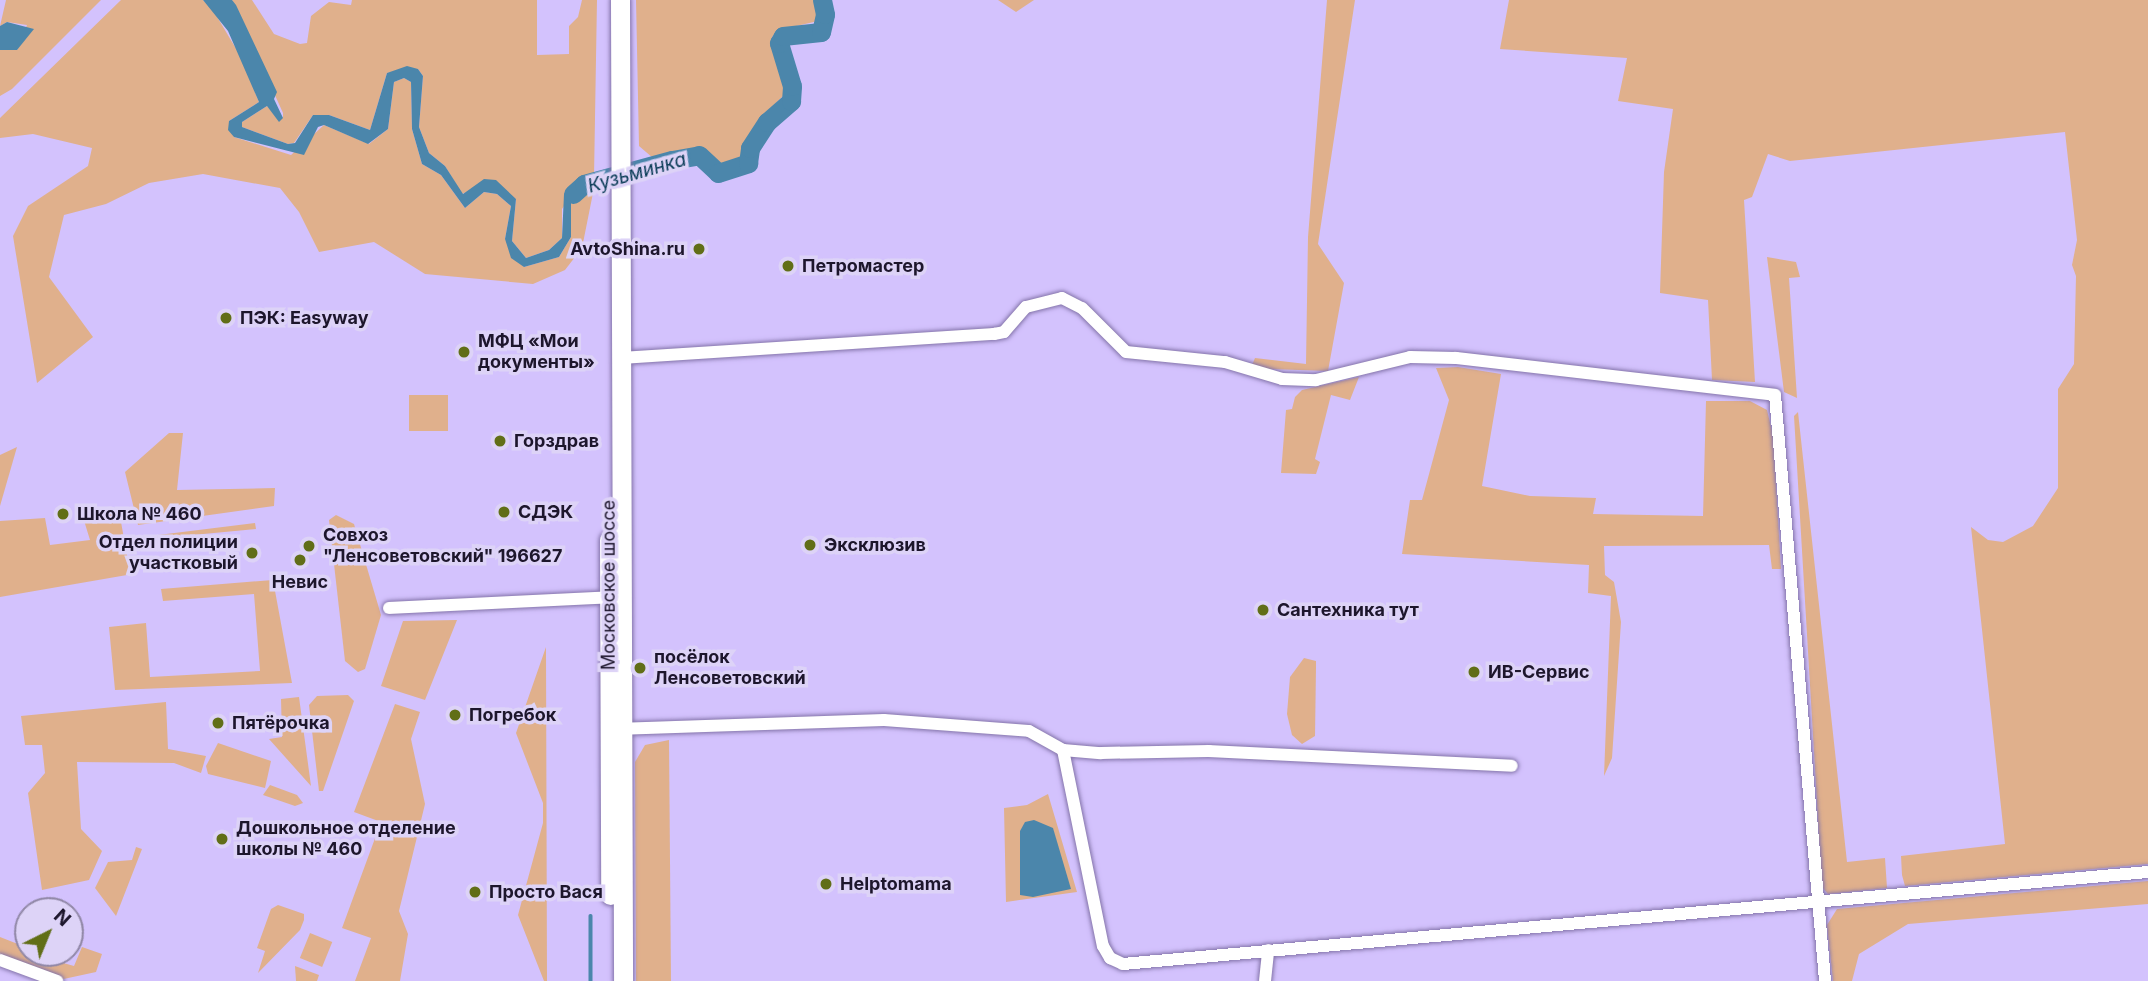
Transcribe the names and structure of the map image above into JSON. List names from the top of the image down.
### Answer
{
  "streets": {
    "highway": ["Московское шоссе"]
  },
  "water": ["Кузьминка"],
  "places": [
    "AvtoShina.ru",
    "Петромастер",
    "ПЭК: Easyway",
    "МФЦ «Мои документы»",
    "Горздрав",
    "СДЭК",
    "Школа № 460",
    "Эксклюзив",
    "Совхоз \"Ленсоветовский\" 196627",
    "Отдел полиции участковый",
    "Невис",
    "Сантехника тут",
    "посёлок Ленсоветовский",
    "ИВ-Сервис",
    "Погребок",
    "Пятёрочка",
    "Дошкольное отделение школы № 460",
    "Helptomama",
    "Просто Вася"
  ],
  "north": "top right"
}
